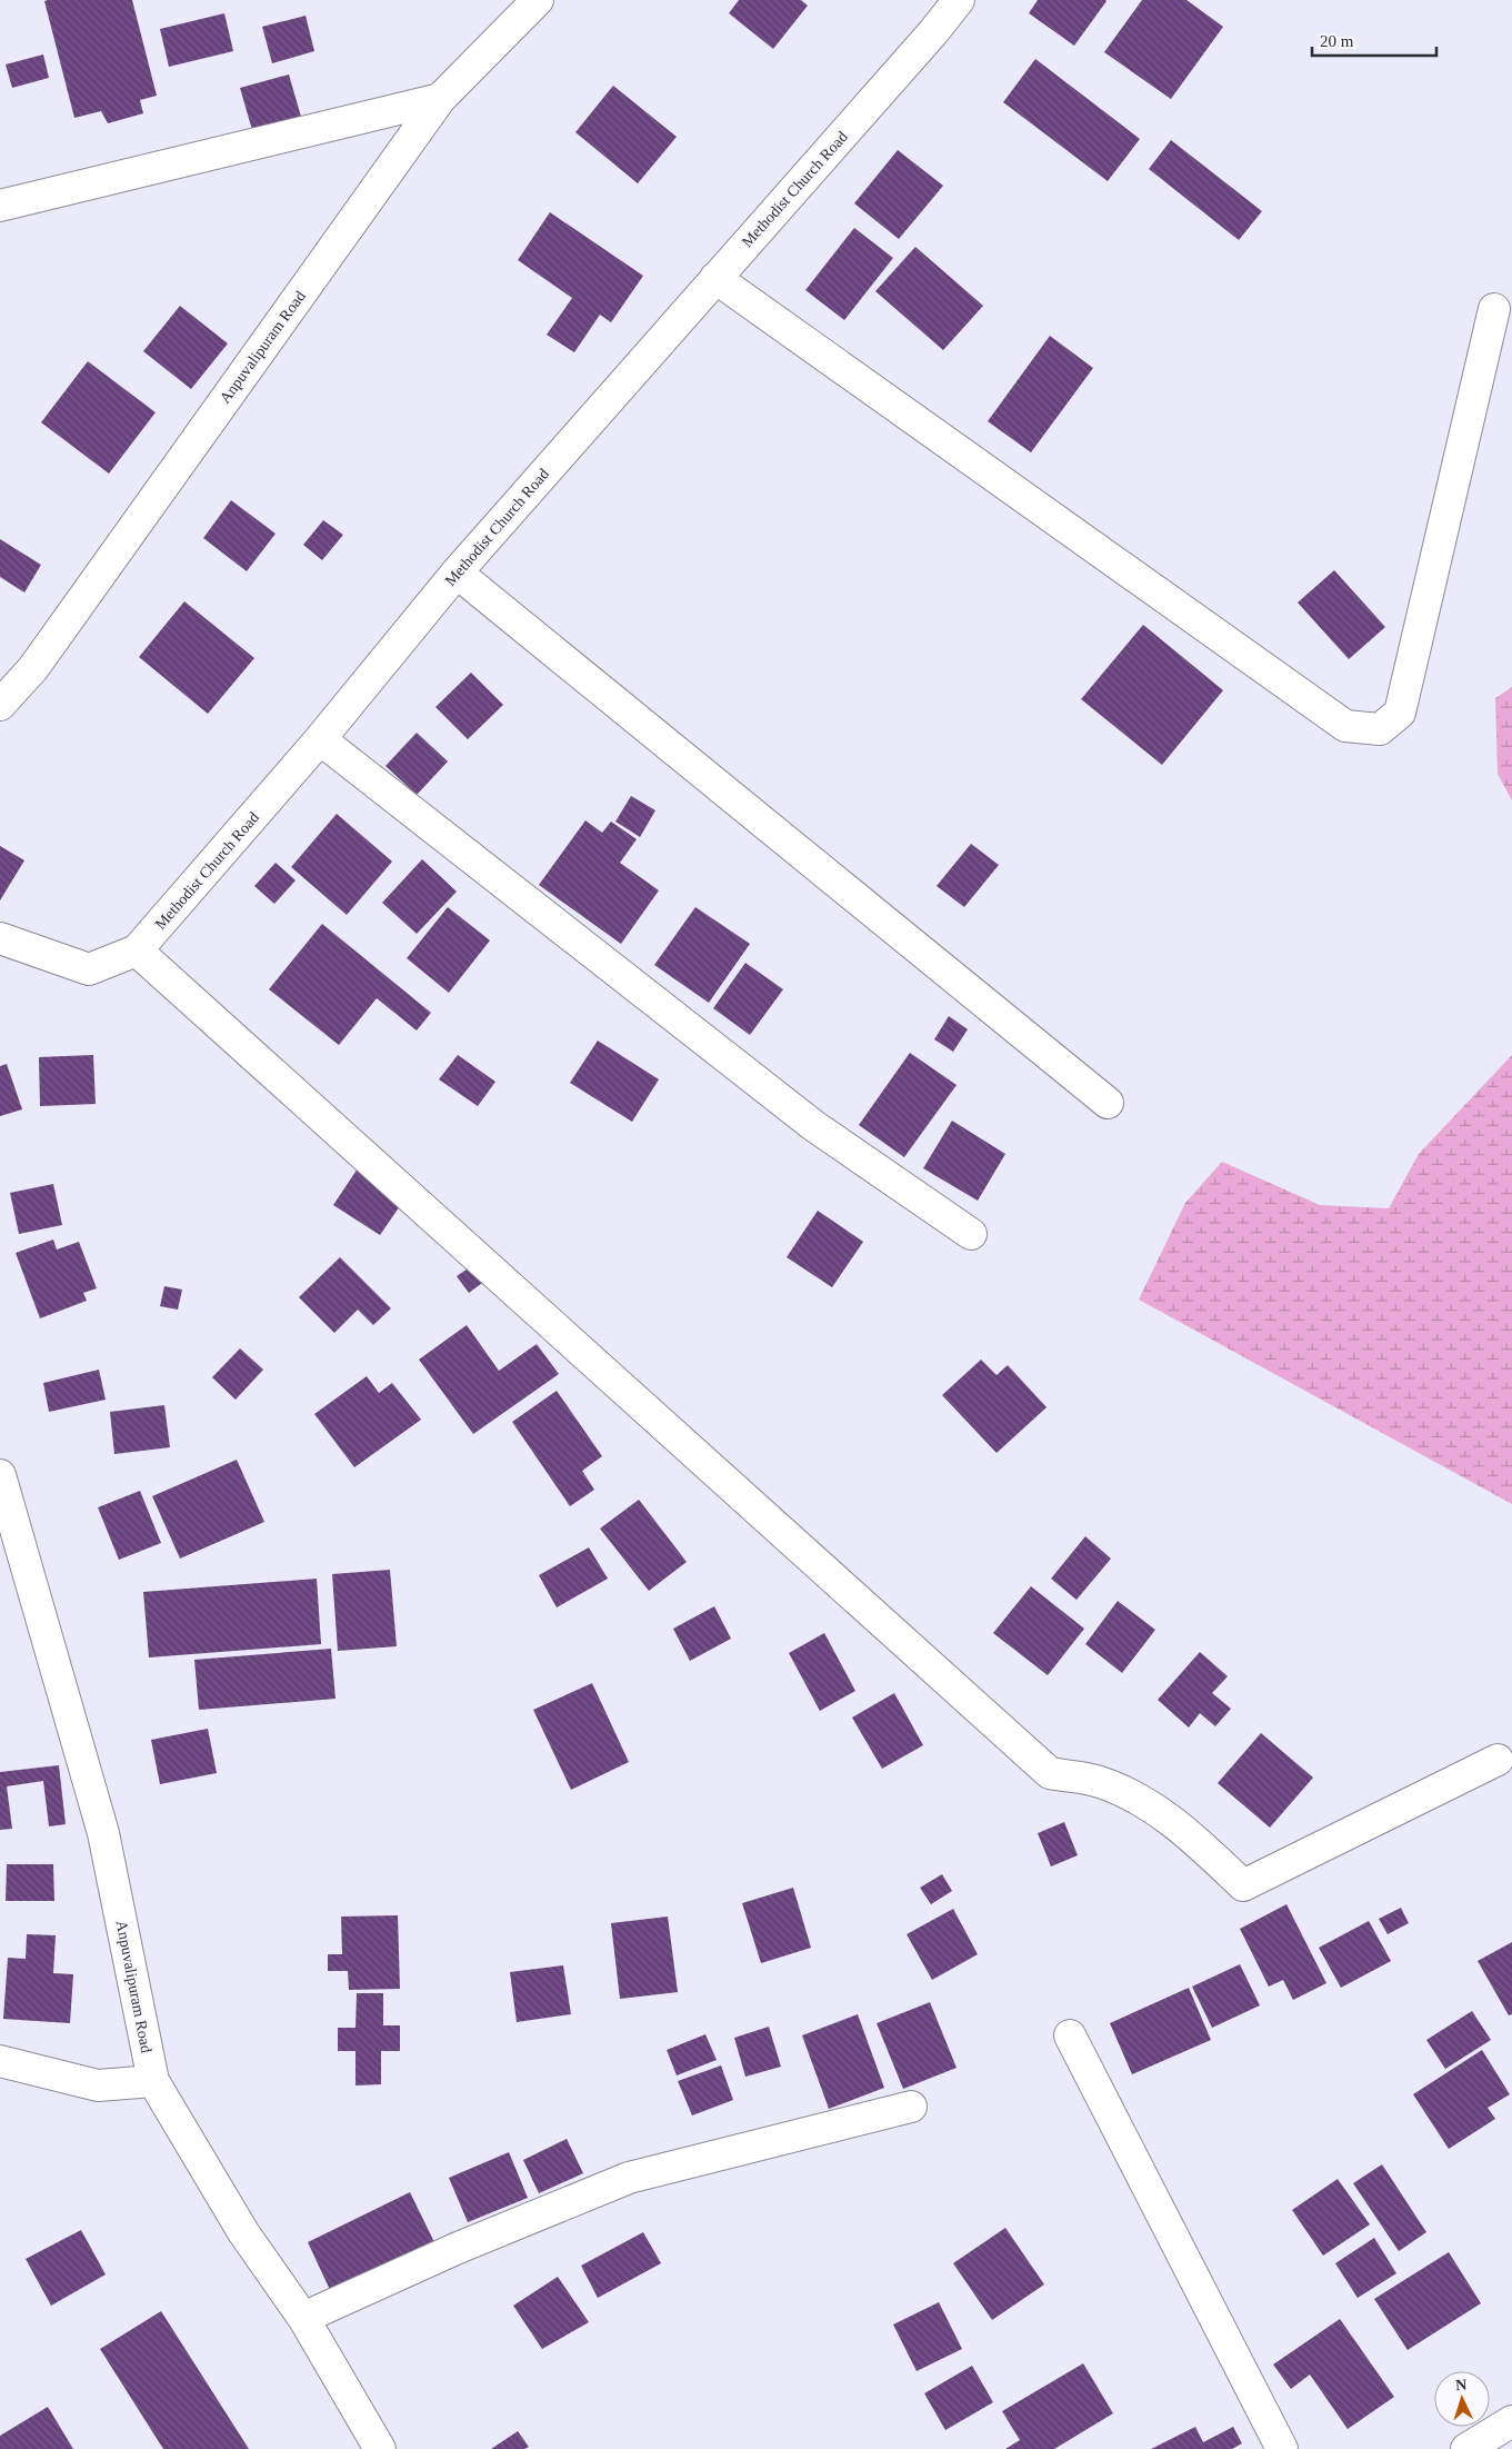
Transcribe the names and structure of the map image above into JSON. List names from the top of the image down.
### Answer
{
  "streets": {
    "street": ["Methodist Church Road", "Anpuvalipuram Road"]
  },
  "scale_bar": "20 m",
  "north": "top"
}
